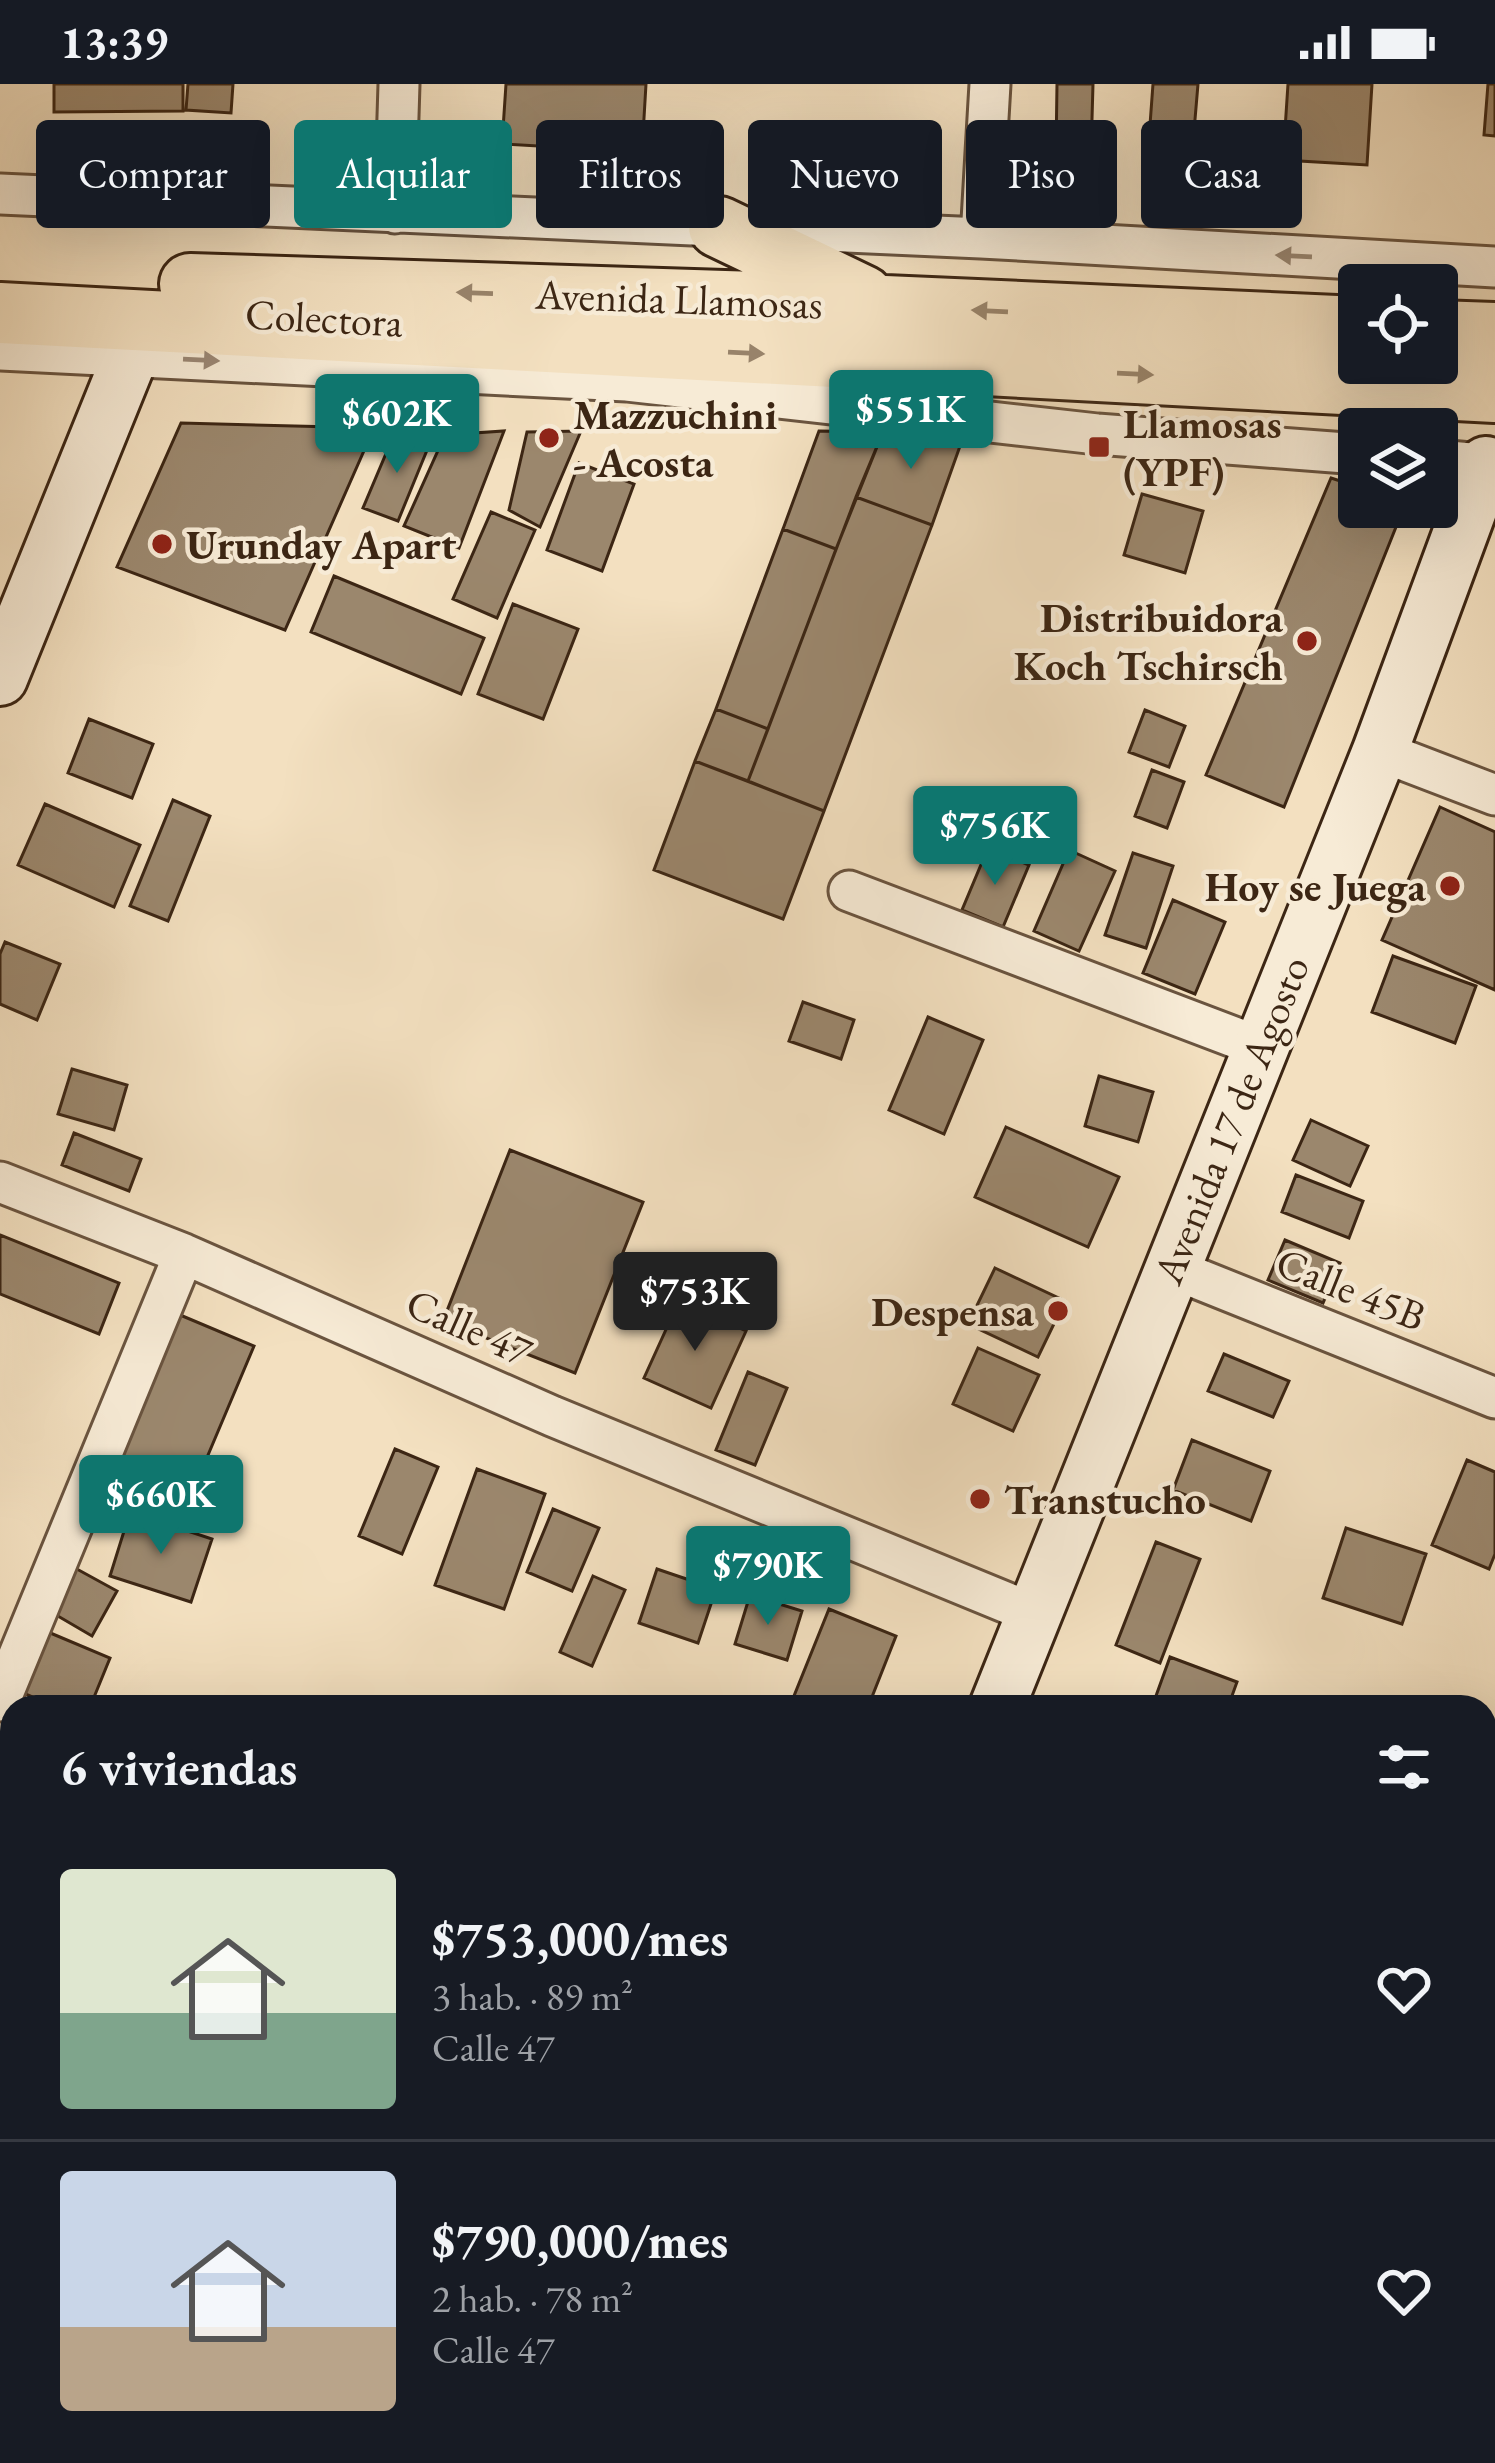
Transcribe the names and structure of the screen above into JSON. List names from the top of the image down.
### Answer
{
  "streets": {
    "main road": ["Avenida Llamosas", "Avenida 17 de Agosto"],
    "street": ["Colectora", "Calle 45B", "Calle 47"]
  },
  "crossings": [
    ["Avenida 17 de Agosto", "Calle 45B"],
    ["Avenida 17 de Agosto", "Calle 47"]
  ],
  "places": {
    "other": [
      "Mazzuchini - Acosta",
      "Urunday Apart",
      "Distribuidora Koch Tschirsch",
      "Hoy se Juega",
      "Despensa",
      "Transtucho"
    ],
    "transit": ["Llamosas (YPF)"]
  },
  "page": {
    "status": "13:39",
    "chip": [
      "Comprar",
      "Alquilar",
      "Filtros",
      "Nuevo",
      "Piso",
      "Casa"
    ],
    "price": [
      "$551K",
      "$602K",
      "$756K",
      "$753K",
      "$660K",
      "$790K"
    ],
    "heading": "6 viviendas",
    "list": [
      {
        "name": "$753,000/mes",
        "note": "3 hab. · 89 m² · Calle 47"
      },
      {
        "name": "$790,000/mes",
        "note": "2 hab. · 78 m² · Calle 47"
      }
    ]
  }
}
